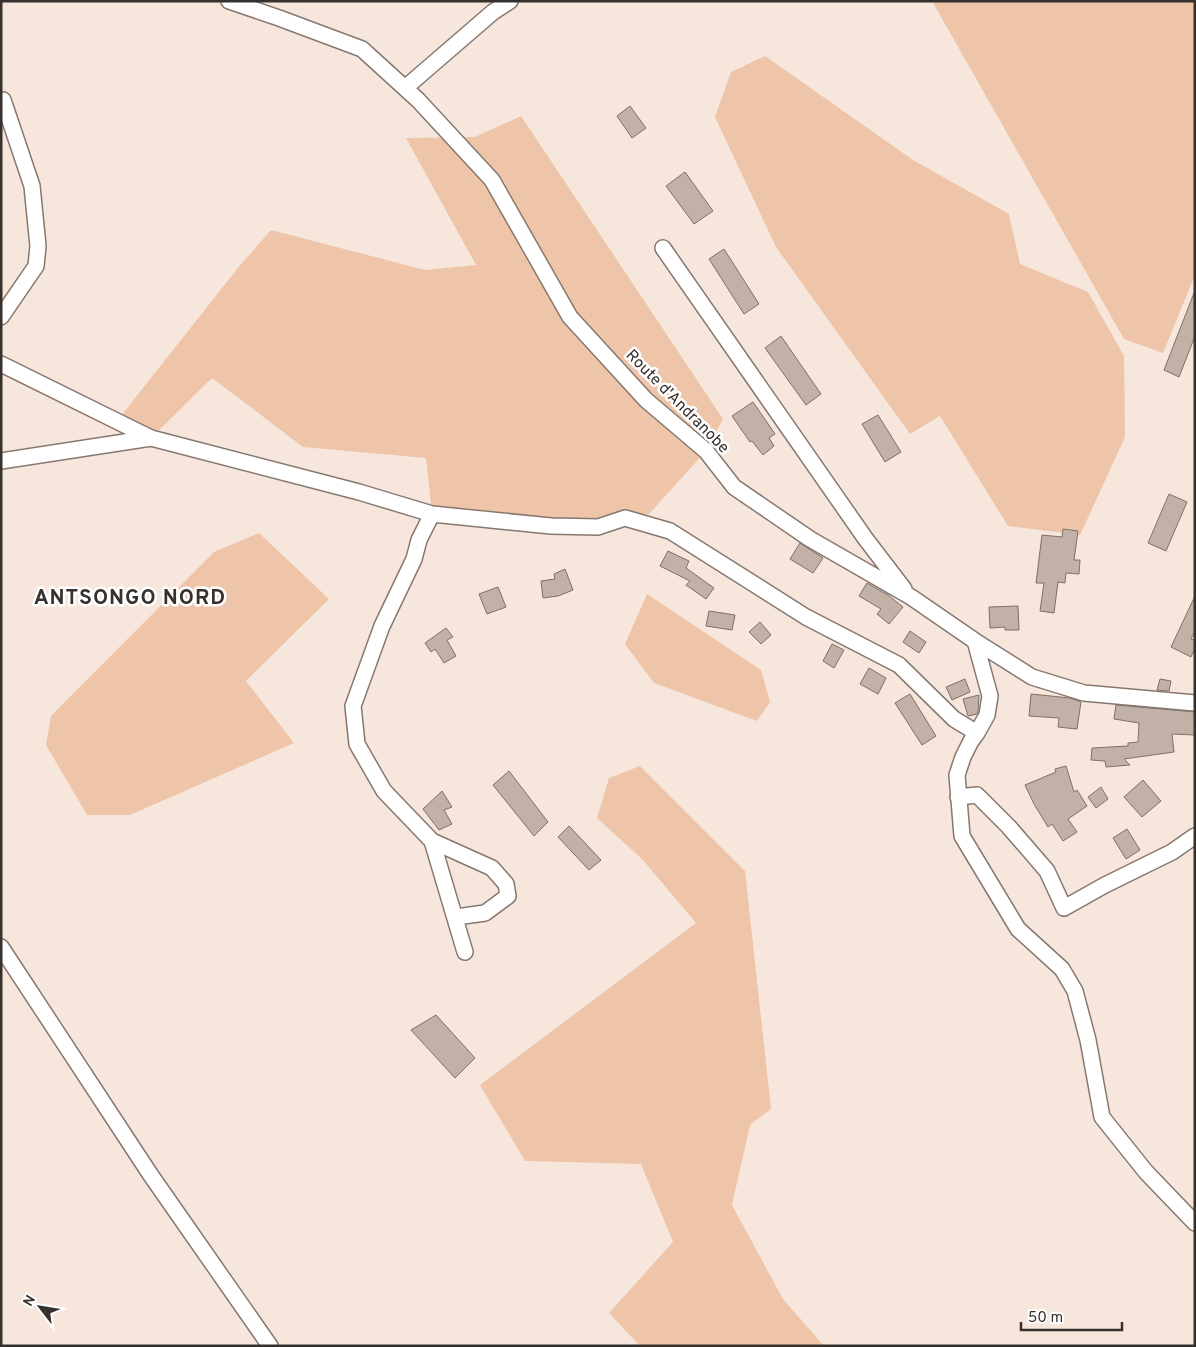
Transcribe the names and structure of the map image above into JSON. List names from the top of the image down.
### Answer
{
  "streets": {
    "street": ["Route d'Andranobe"]
  },
  "districts": ["ANTSONGO NORD"],
  "scale_bar": "50 m",
  "north": "top left"
}
